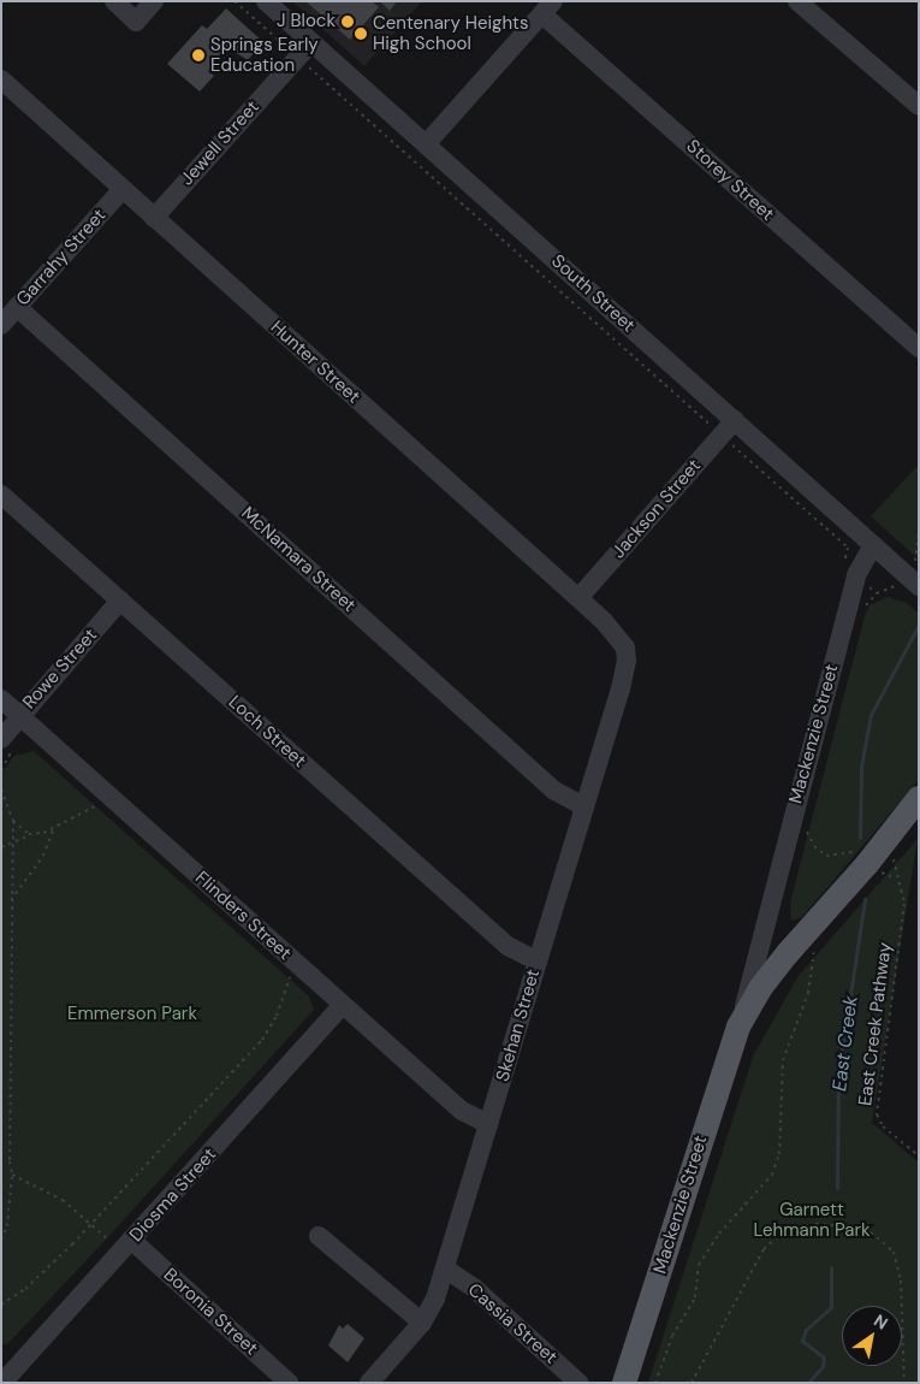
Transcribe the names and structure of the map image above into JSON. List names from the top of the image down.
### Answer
{
  "streets": {
    "main road": ["Mackenzie Street"],
    "street": [
      "Jewell Street",
      "Storey Street",
      "Garrahy Street",
      "South Street",
      "Hunter Street",
      "Jackson Street",
      "McNamara Street",
      "Rowe Street",
      "Loch Street",
      "Flinders Street",
      "Skehan Street",
      "Diosma Street",
      "Boronia Street",
      "Cassia Street"
    ],
    "path": ["East Creek Pathway"]
  },
  "crossings": [
    ["Jewell Street", "South Street"],
    ["Jewell Street", "Hunter Street"],
    ["Garrahy Street", "Hunter Street"],
    ["Garrahy Street", "McNamara Street"],
    ["South Street", "Jackson Street"],
    ["South Street", "Mackenzie Street"],
    ["Hunter Street", "Jackson Street"],
    ["Hunter Street", "Skehan Street"],
    ["McNamara Street", "Skehan Street"],
    ["Rowe Street", "Loch Street"],
    ["Rowe Street", "Flinders Street"],
    ["Loch Street", "Skehan Street"],
    ["Flinders Street", "Skehan Street"],
    ["Flinders Street", "Diosma Street"],
    ["Skehan Street", "Cassia Street"],
    ["Diosma Street", "Boronia Street"]
  ],
  "water": ["East Creek"],
  "parks": ["Emmerson Park", "Garnett Lehmann Park"],
  "places": ["J Block", "Centenary Heights High School", "Springs Early Education"],
  "north": "top right"
}
